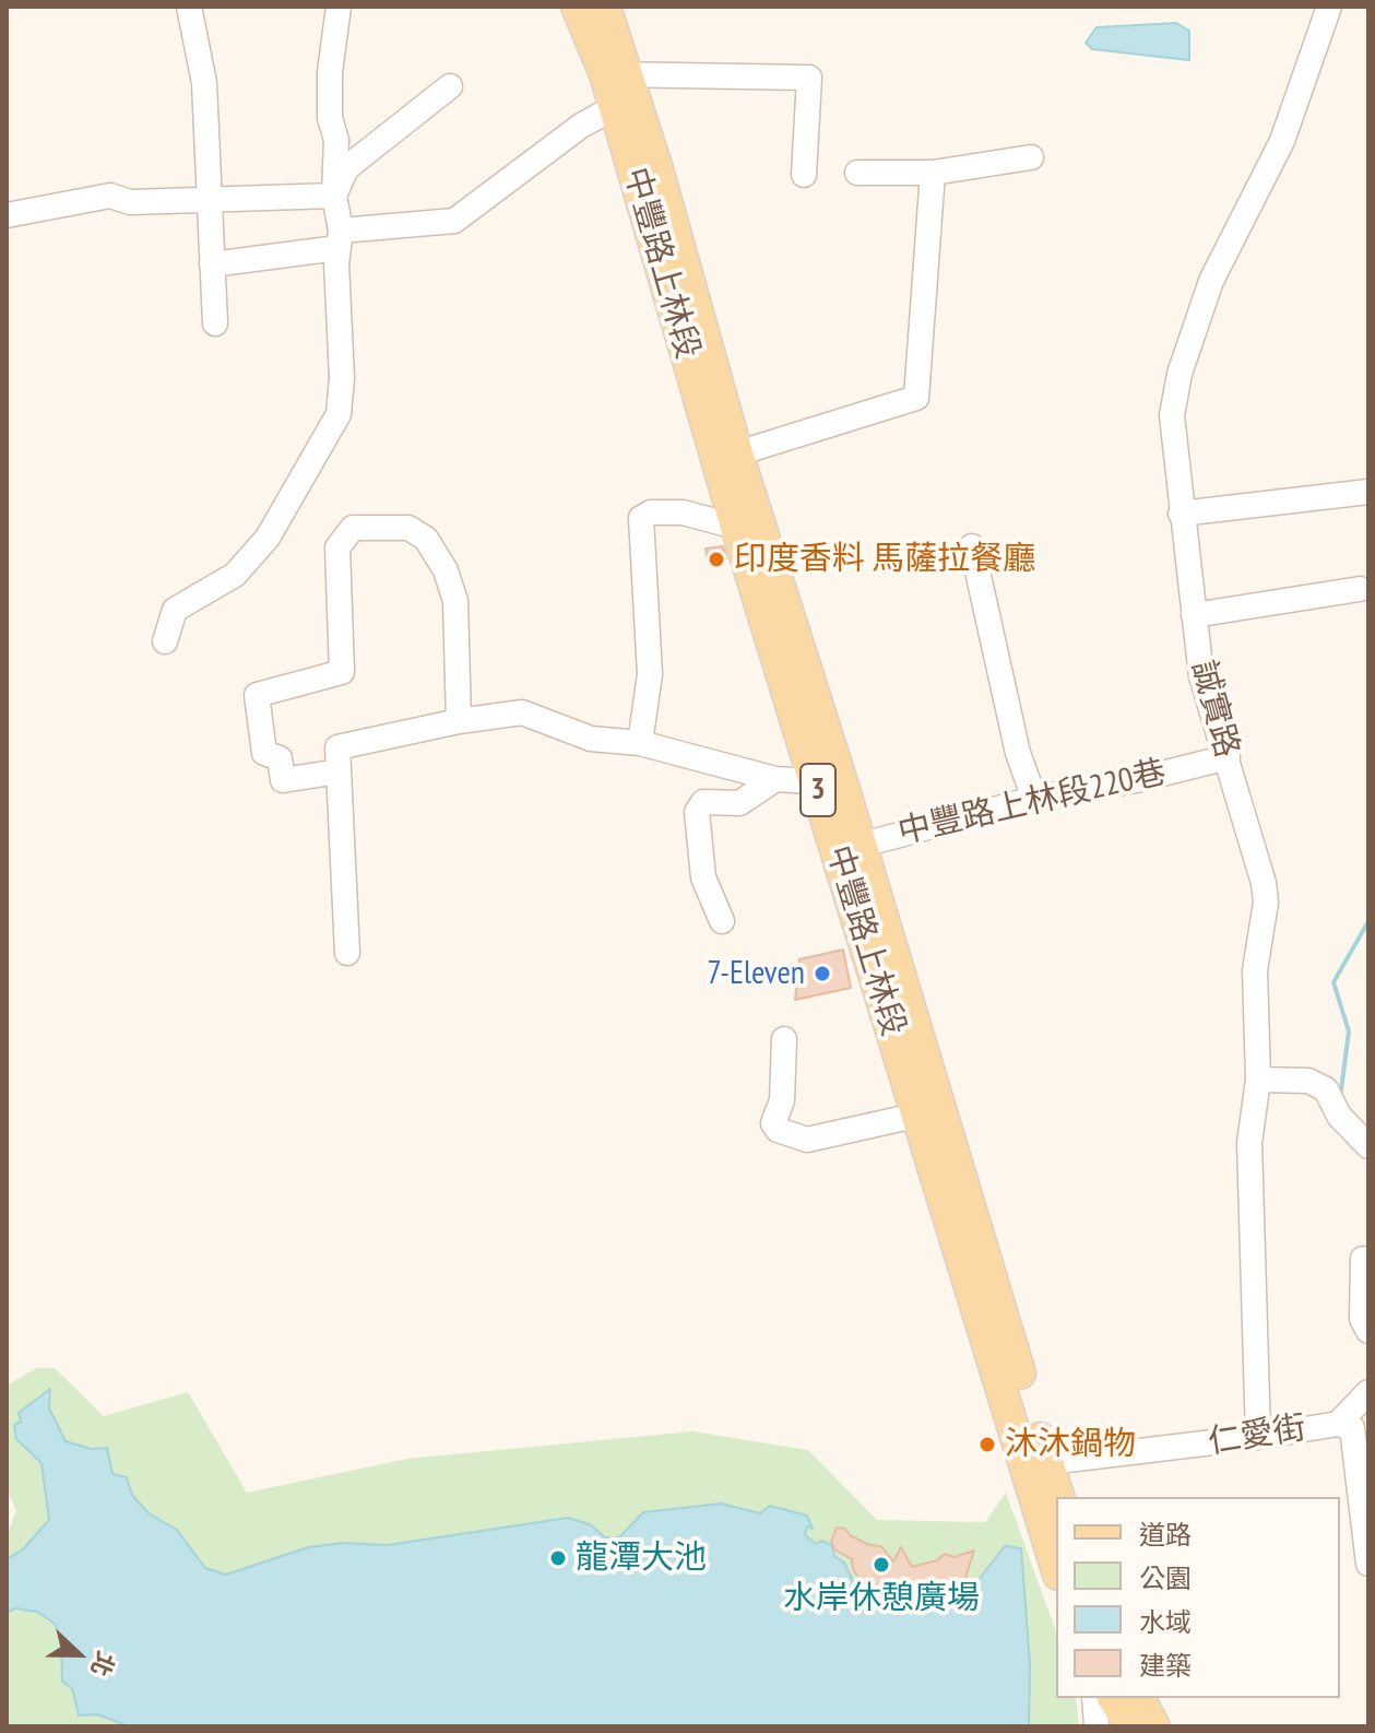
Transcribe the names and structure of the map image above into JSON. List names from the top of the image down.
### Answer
{
  "streets": {
    "main road": ["中豐路上林段", "3"],
    "street": ["誠實路", "中豐路上林段220巷", "仁愛街"]
  },
  "crossings": [
    ["中豐路上林段", "中豐路上林段220巷"],
    ["中豐路上林段", "仁愛街"],
    ["誠實路", "中豐路上林段220巷"],
    ["誠實路", "仁愛街"]
  ],
  "places": [
    "印度香料 馬薩拉餐廳",
    "7-Eleven",
    "沐沐鍋物",
    "龍潭大池",
    "水岸休憩廣場"
  ],
  "legend": [
    "道路",
    "公園",
    "水域",
    "建築"
  ],
  "north": "right"
}
